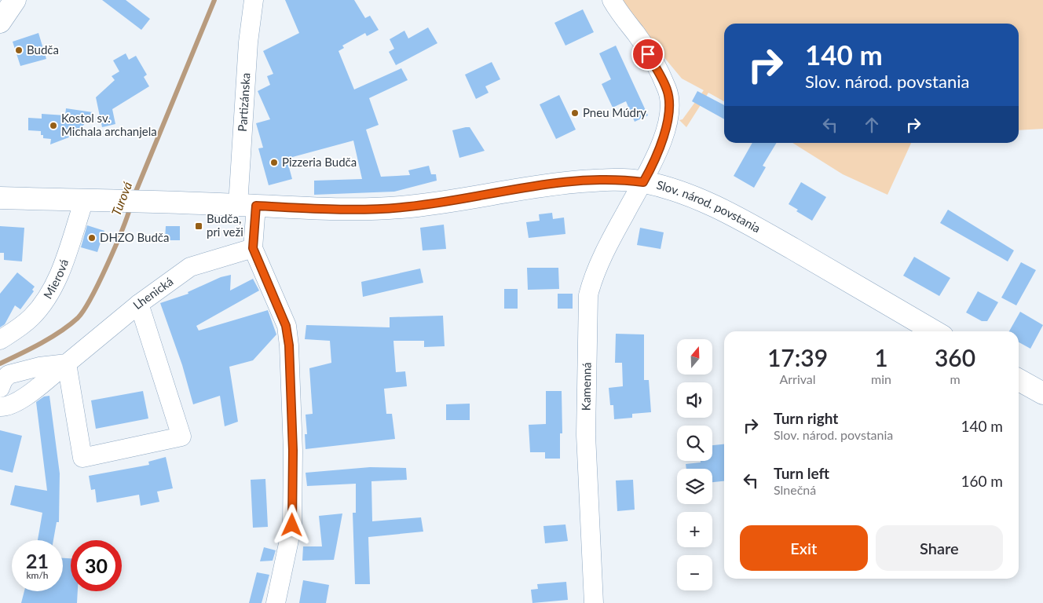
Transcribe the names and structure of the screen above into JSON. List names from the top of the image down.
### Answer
{
  "streets": {
    "street": [
      "Partizánska",
      "Slov. národ. povstania",
      "Mierová",
      "Lhenická",
      "Kamenná"
    ]
  },
  "crossings": [
    ["Partizánska", "Slov. národ. povstania"],
    ["Partizánska", "Lhenická"],
    ["Slov. národ. povstania", "Mierová"],
    ["Slov. národ. povstania", "Kamenná"]
  ],
  "water": ["Turová"],
  "places": {
    "other": [
      "Budča",
      "Pneu Múdry",
      "Kostol sv. Michala archanjela",
      "Pizzeria Budča",
      "DHZO Budča"
    ],
    "transit": ["Budča, pri veži"]
  },
  "north": "top",
  "page": {
    "turn": ["140 m", "Slov. národ. povstania"],
    "eta": [
      "17:39",
      "Arrival",
      "1",
      "min",
      "360",
      "m"
    ],
    "map_buttons": ["+", "−"],
    "list": [
      {
        "name": "Turn right",
        "note": "Slov. národ. povstania",
        "value": "140 m"
      },
      {
        "name": "Turn left",
        "note": "Slnečná",
        "value": "160 m"
      }
    ],
    "buttons": ["Exit", "Share"],
    "speed": "21 km/h",
    "limit": "30"
  }
}
